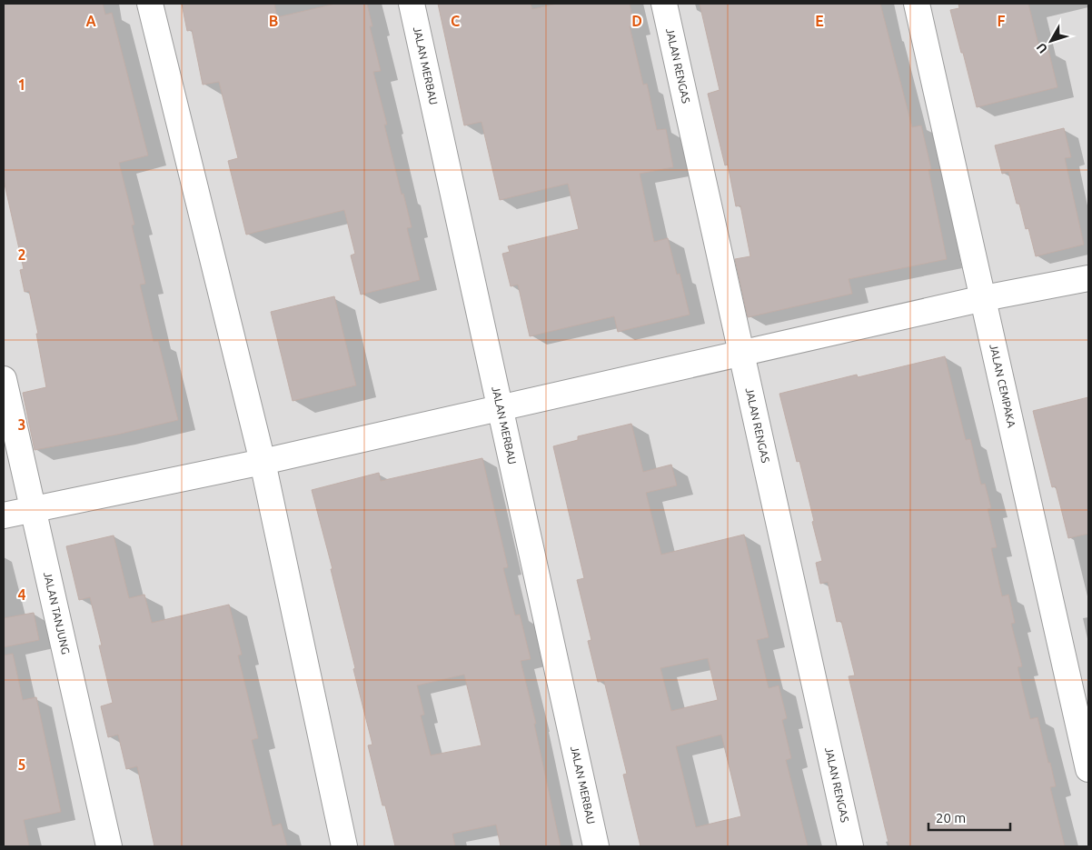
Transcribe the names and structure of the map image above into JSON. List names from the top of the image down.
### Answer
{
  "streets": {
    "street": [
      "JALAN MERBAU",
      "JALAN RENGAS",
      "JALAN CEMPAKA",
      "JALAN TANJUNG"
    ]
  },
  "scale_bar": "20 m",
  "north": "bottom left",
  "grid": {
    "columns": [
      "A",
      "B",
      "C",
      "D",
      "E",
      "F"
    ],
    "rows": [
      "1",
      "2",
      "3",
      "4",
      "5"
    ]
  }
}
